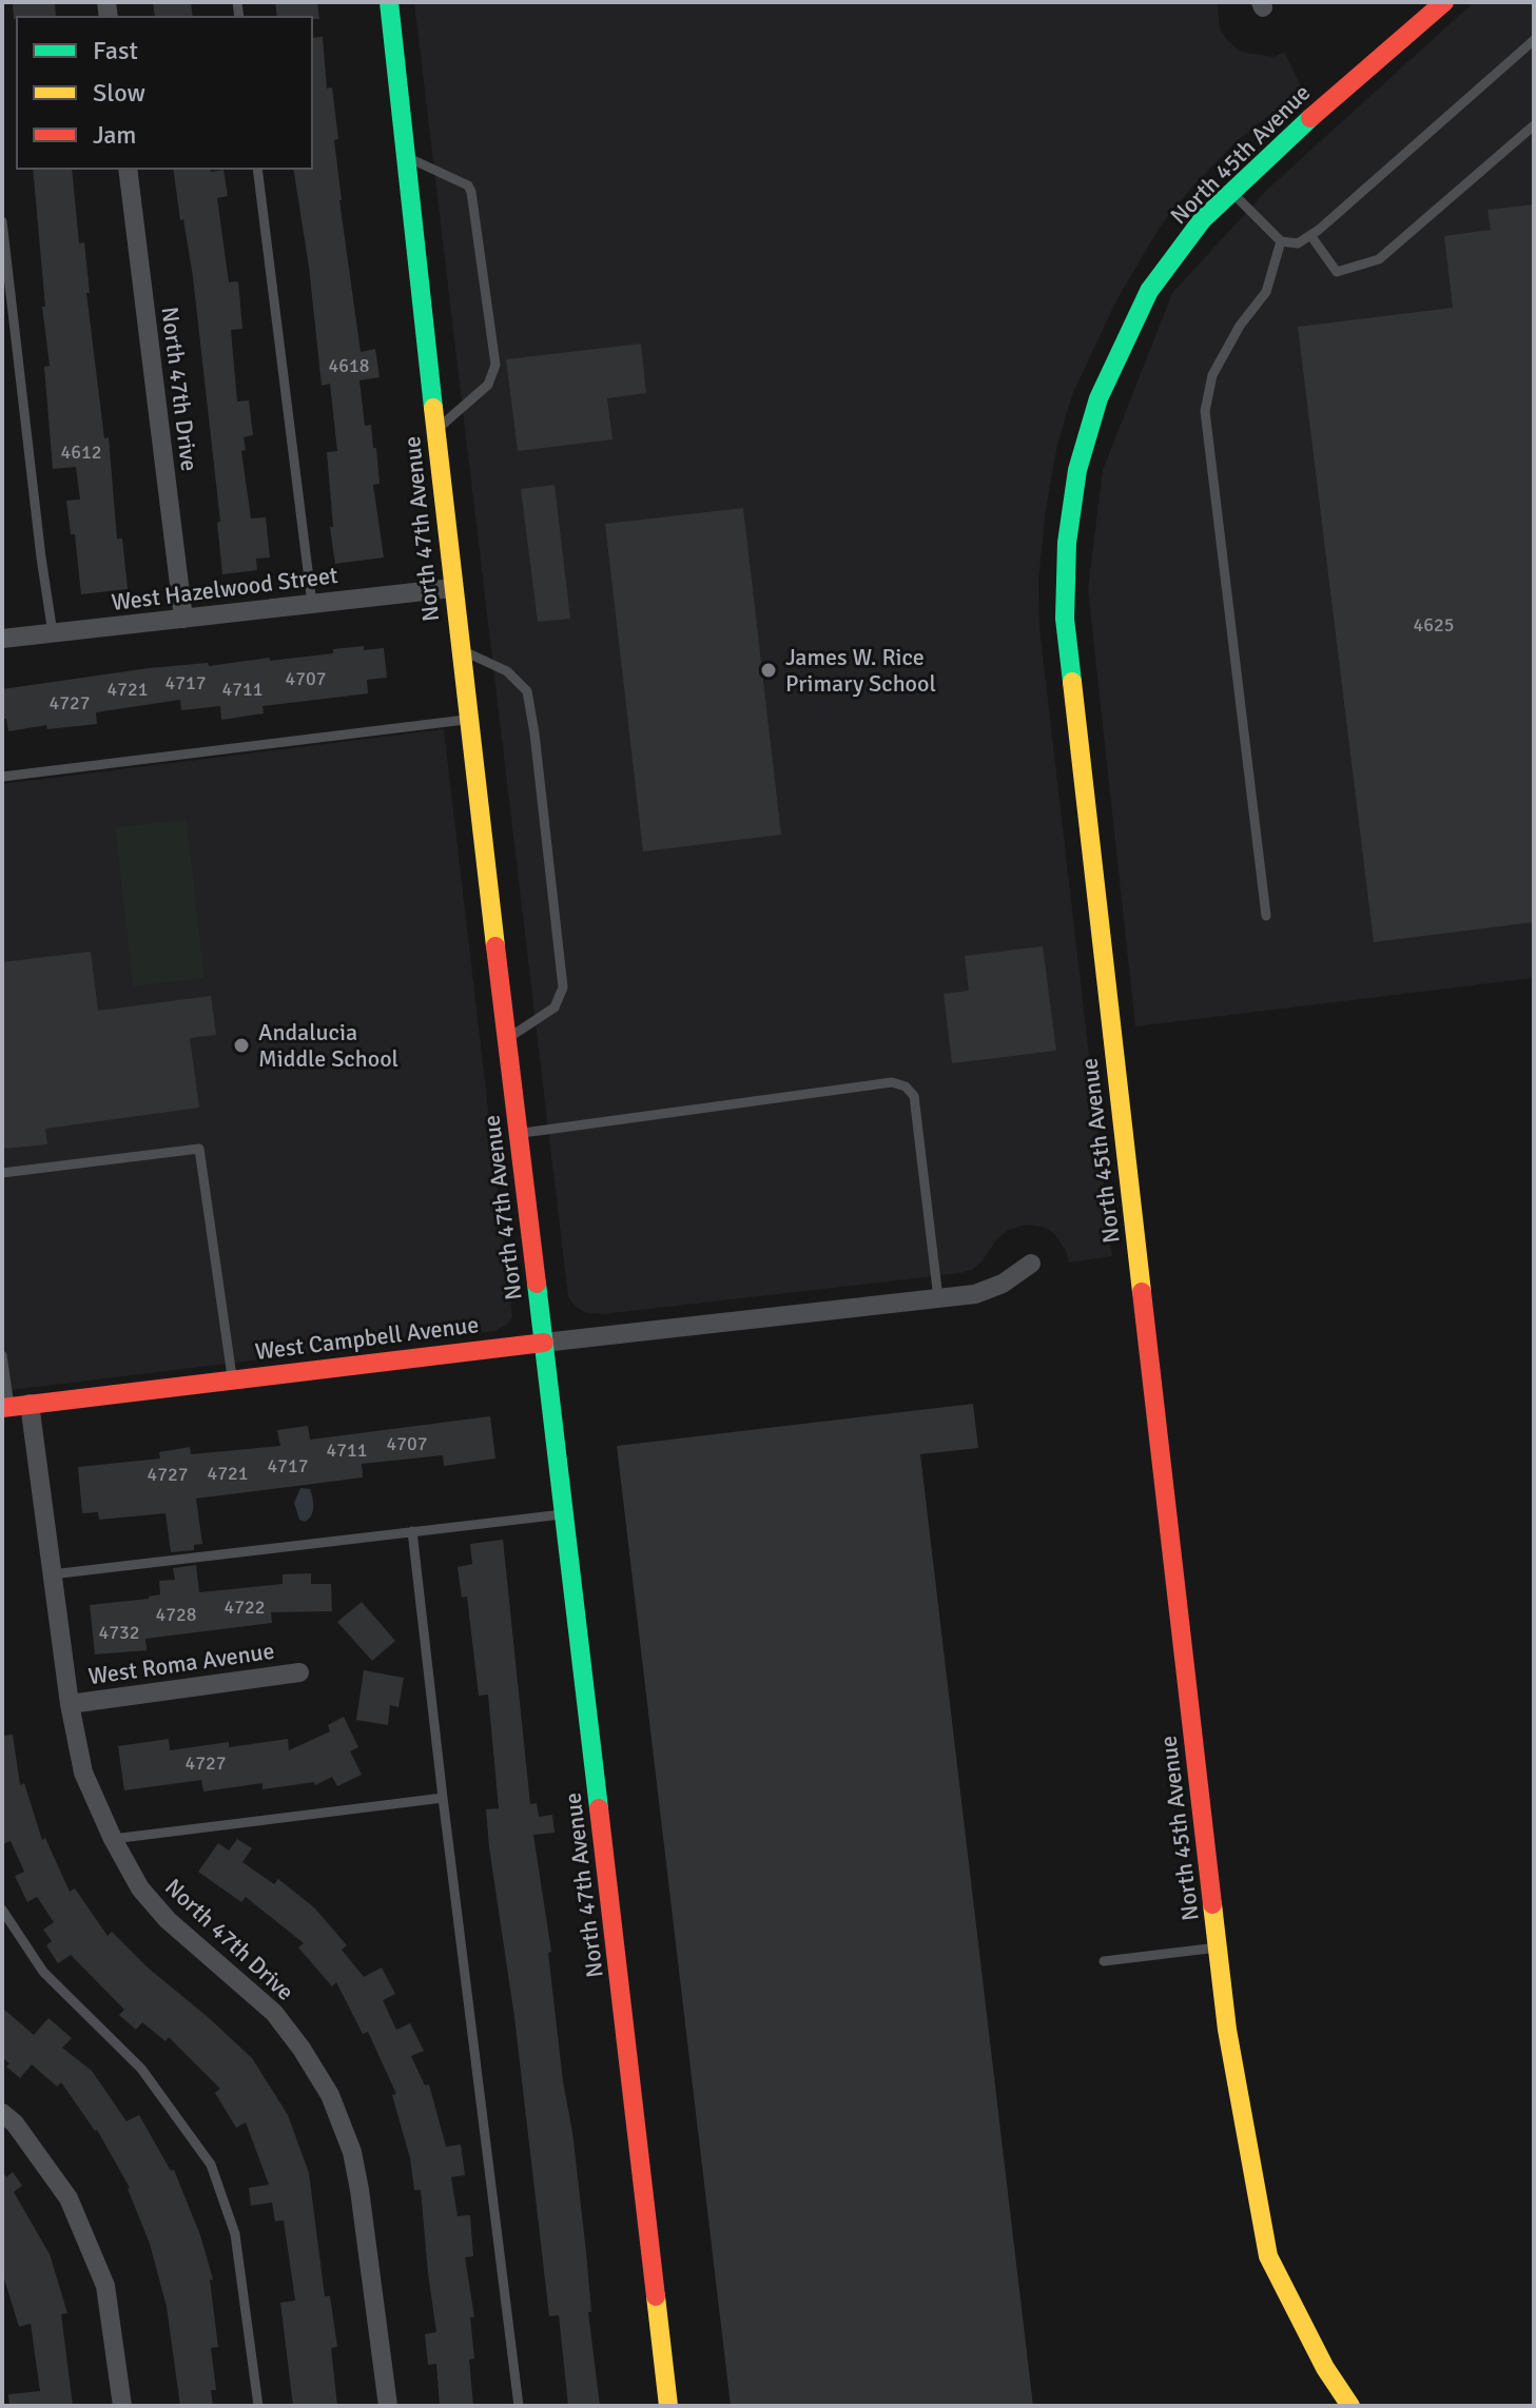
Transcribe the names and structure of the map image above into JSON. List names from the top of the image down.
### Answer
{
  "streets": {
    "street": [
      "North 45th Avenue",
      "North 47th Drive",
      "North 47th Avenue",
      "West Hazelwood Street",
      "West Campbell Avenue",
      "West Roma Avenue"
    ]
  },
  "crossings": [
    ["North 47th Drive", "West Hazelwood Street"],
    ["North 47th Drive", "West Campbell Avenue"],
    ["North 47th Drive", "West Roma Avenue"],
    ["North 47th Avenue", "West Hazelwood Street"],
    ["North 47th Avenue", "West Campbell Avenue"]
  ],
  "places": ["James W. Rice Primary School", "Andalucia Middle School"],
  "house_numbers": [
    "4618",
    "4612",
    "4625",
    "4707",
    "4717",
    "4721",
    "4711",
    "4727",
    "4707",
    "4711",
    "4717",
    "4721",
    "4727",
    "4722",
    "4728",
    "4732",
    "4727"
  ],
  "legend": ["Fast", "Slow", "Jam"]
}
